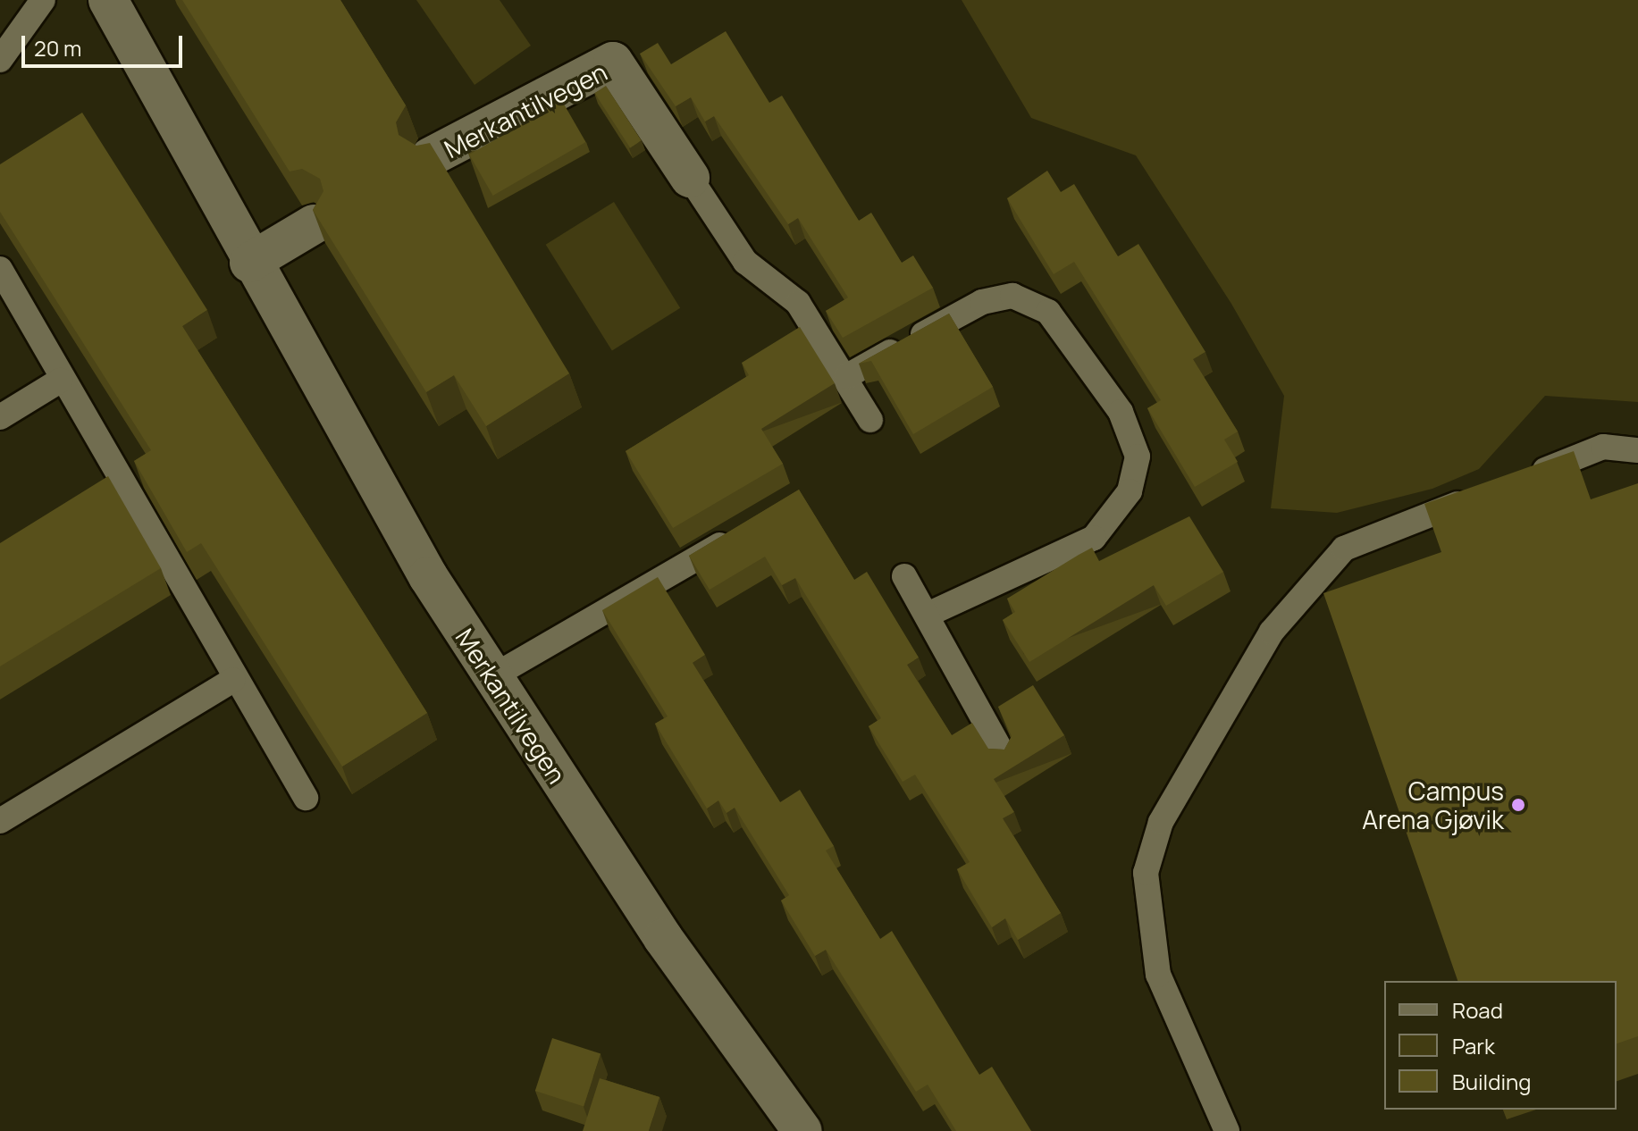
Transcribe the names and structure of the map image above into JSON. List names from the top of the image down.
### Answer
{
  "streets": {
    "street": ["Merkantilvegen"]
  },
  "places": ["Campus Arena Gjøvik"],
  "legend": ["Road", "Park", "Building"],
  "scale_bar": "20 m"
}
